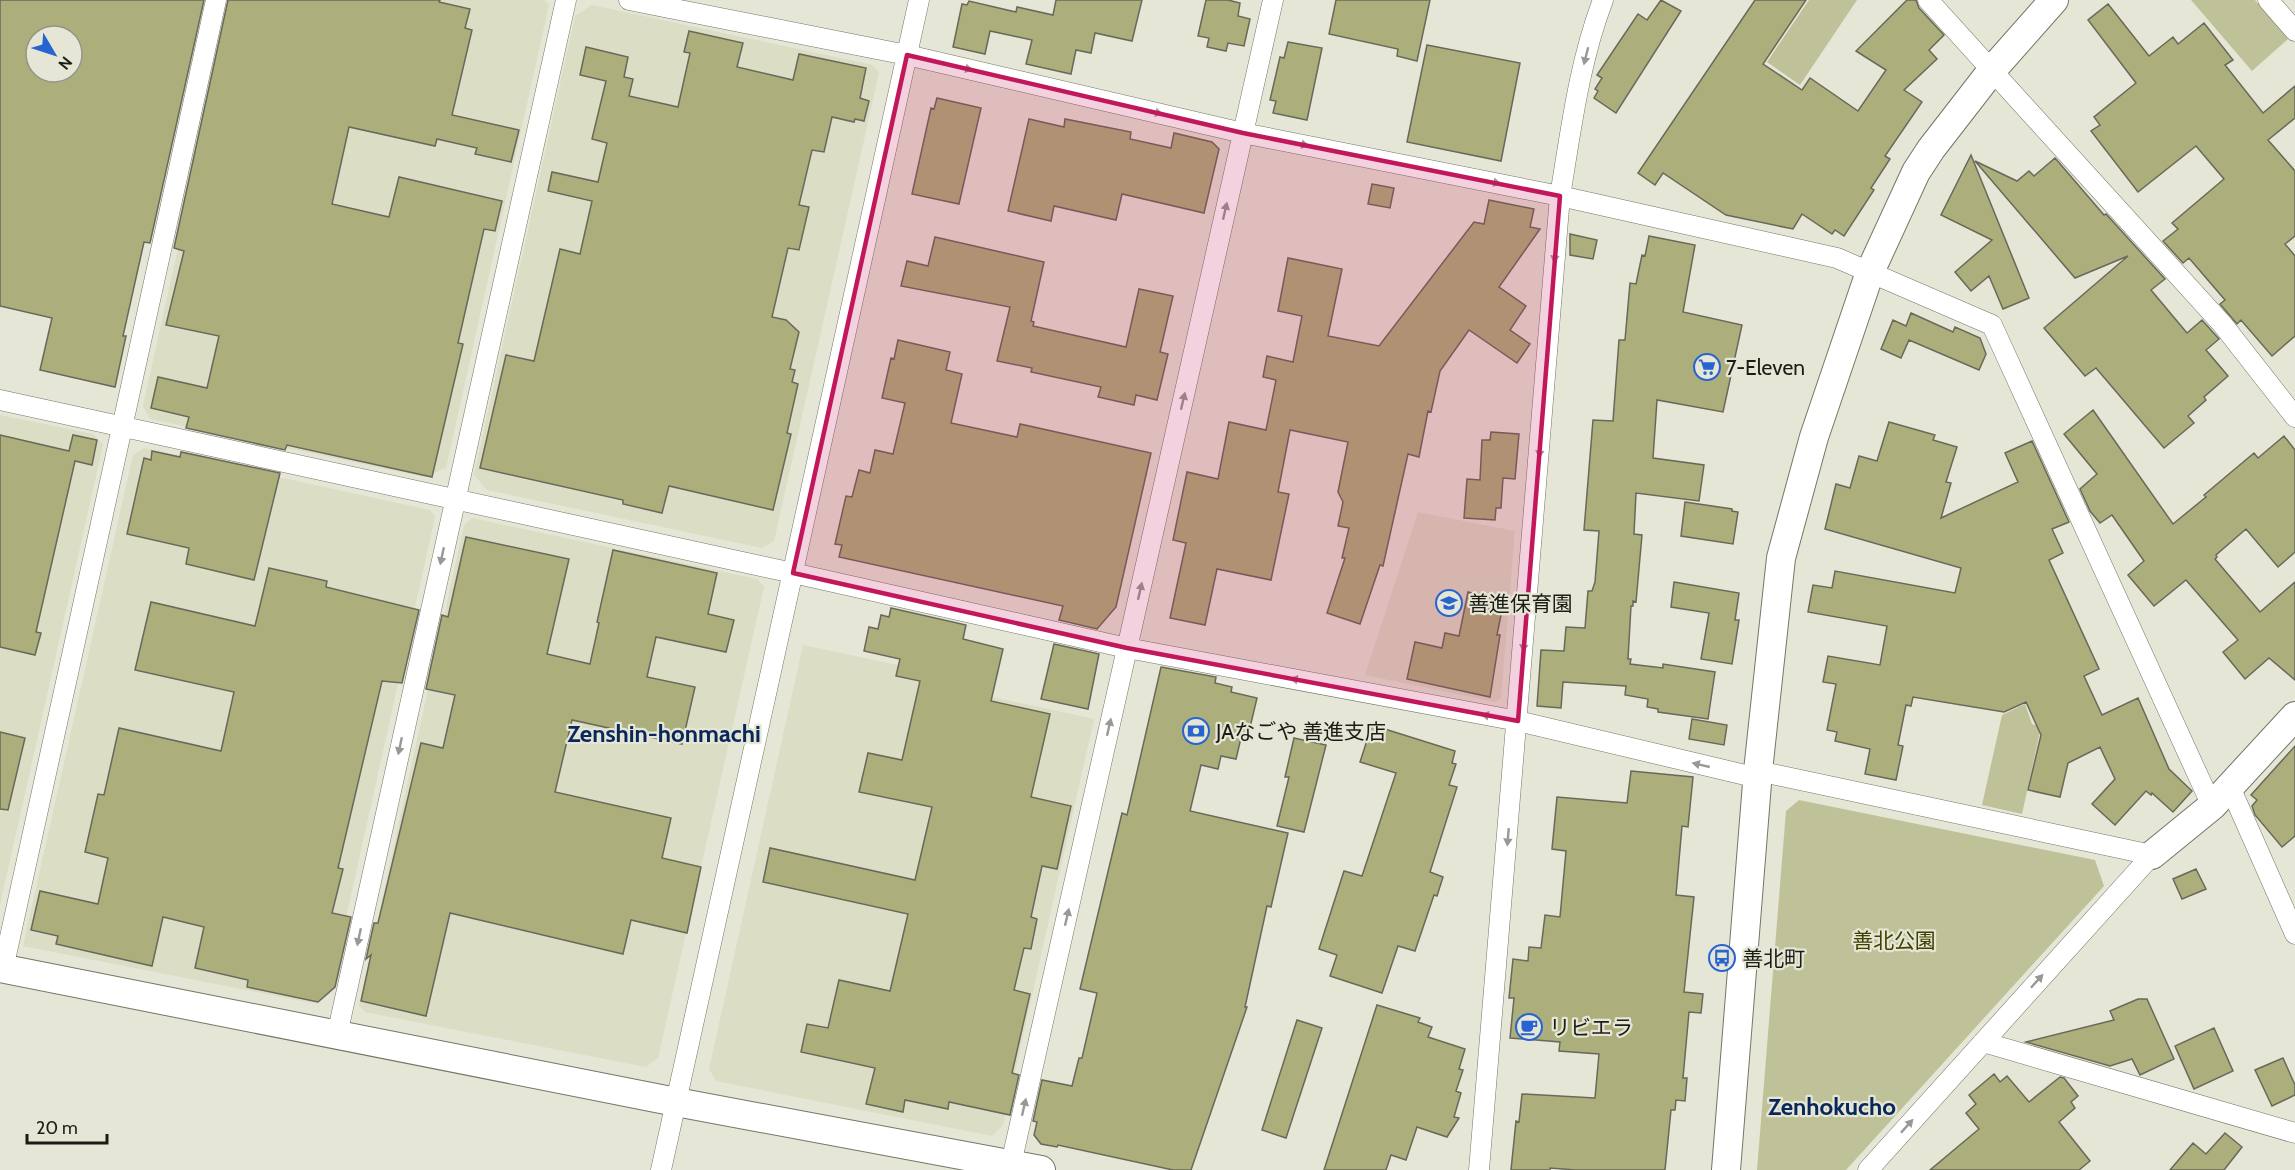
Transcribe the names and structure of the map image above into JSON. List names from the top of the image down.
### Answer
{
  "districts": ["Zenshin-honmachi", "Zenhokucho"],
  "parks": ["善北公園"],
  "places": {
    "supermarket": ["7-Eleven"],
    "school or university": ["善進保育園"],
    "bank": ["JAなごや 善進支店"],
    "bus stop": ["善北町"],
    "cafe": ["リビエラ"]
  },
  "scale_bar": "20 m",
  "north": "bottom right"
}
